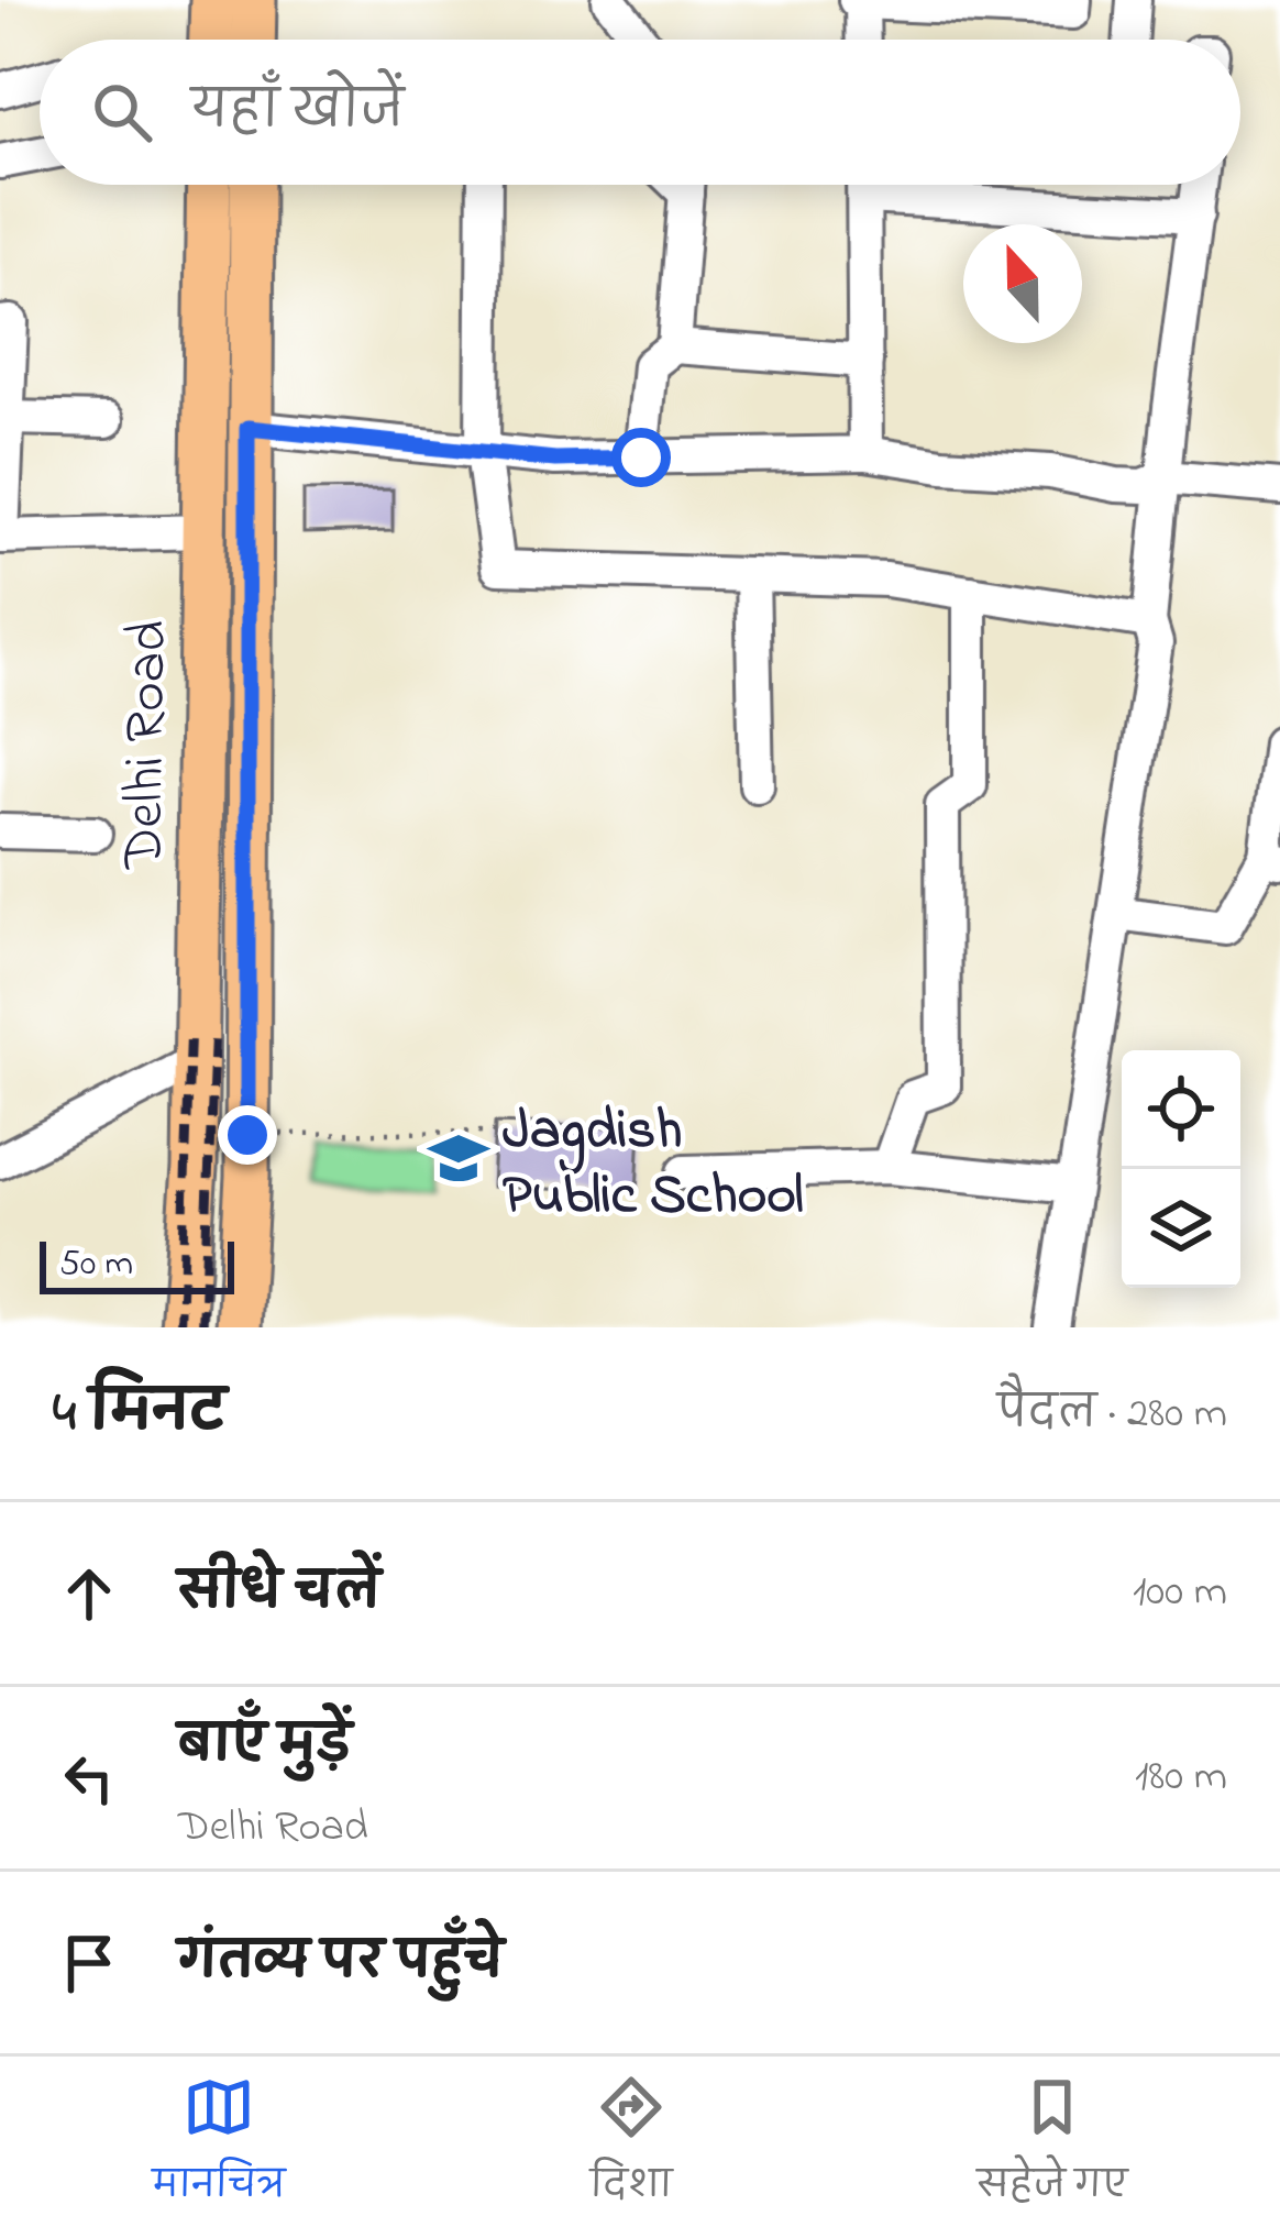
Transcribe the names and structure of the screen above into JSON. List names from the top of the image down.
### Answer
{
  "streets": {
    "main road": ["Delhi Road"]
  },
  "places": {
    "school or university": ["Jagdish Public School"]
  },
  "scale_bar": "50 m",
  "north": "top",
  "page": {
    "search": "यहाँ खोजें",
    "scale": "50 m",
    "heading": ["4 मिनट", "पैदल · 280 m"],
    "list": [
      ["सीधे चलें", "100 m"],
      ["बाएँ मुड़ें", "Delhi Road", "180 m"],
      "गंतव्य पर पहुँचे"
    ],
    "nav": ["मानचित्र", "दिशा", "सहेजे गए"]
  }
}
